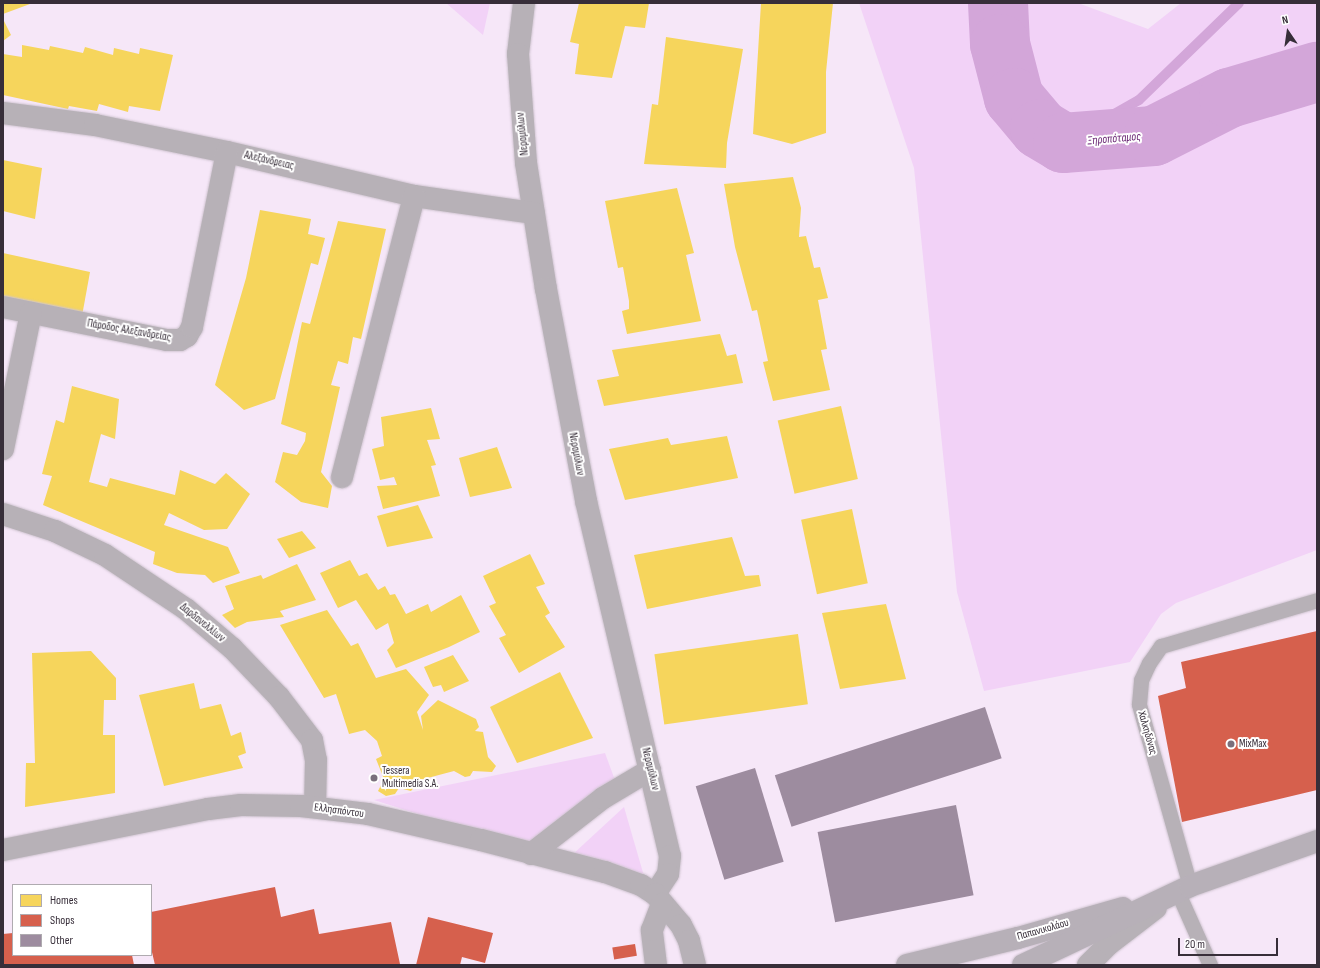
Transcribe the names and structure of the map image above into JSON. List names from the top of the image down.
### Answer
{
  "streets": {
    "main road": ["Παπανικολάου"],
    "street": [
      "Νερομύλων",
      "Αλεξάνδρειας",
      "Πάροδος Αλεξανδρείας",
      "Δαρδανελλίων",
      "Ελλησπόντου"
    ],
    "lane": ["Χαλκηδόνας"]
  },
  "crossings": [
    ["Νερομύλων", "Αλεξάνδρειας"],
    ["Νερομύλων", "Ελλησπόντου"],
    ["Αλεξάνδρειας", "Πάροδος Αλεξανδρείας"],
    ["Δαρδανελλίων", "Ελλησπόντου"],
    ["Χαλκηδόνας", "Παπανικολάου"]
  ],
  "water": ["Ξηροπόταμος"],
  "places": ["MixMax", "Tessera Multimedia S.A."],
  "legend": ["Homes", "Shops", "Other"],
  "scale_bar": "20 m",
  "north": "top"
}
